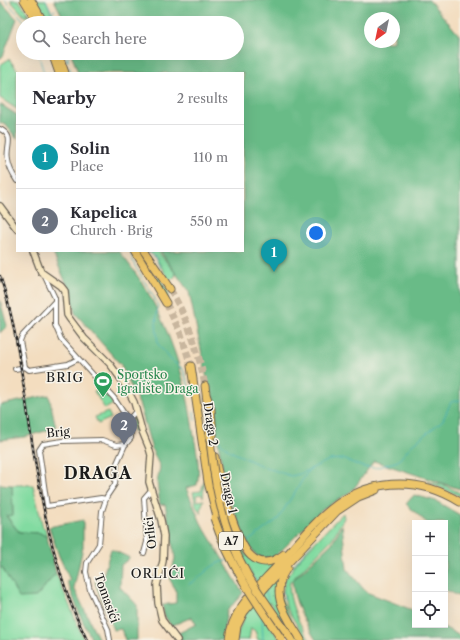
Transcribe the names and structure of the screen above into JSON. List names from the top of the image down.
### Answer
{
  "streets": {
    "highway": ["Draga 2", "Draga 1", "A7"],
    "street": ["Brig", "Orlići", "Tomasići"]
  },
  "crossings": [
    ["Draga 2", "Draga 1"],
    ["Brig", "Tomasići"],
    ["Draga 1", "A7"]
  ],
  "districts": ["BRIG", "DRAGA", "ORLIĆI"],
  "places": {
    "sports": ["Sportsko igralište Draga"]
  },
  "north": "bottom left",
  "page": {
    "search": "Search here",
    "heading": ["Nearby", "2 results"],
    "list": [
      {
        "mark": "1",
        "name": "Solin",
        "note": "Place",
        "value": "110 m"
      },
      {
        "mark": "2",
        "name": "Kapelica",
        "note": "Church · Brig",
        "value": "550 m"
      }
    ],
    "pins": ["1", "2"],
    "map_buttons": ["+", "−"]
  }
}
